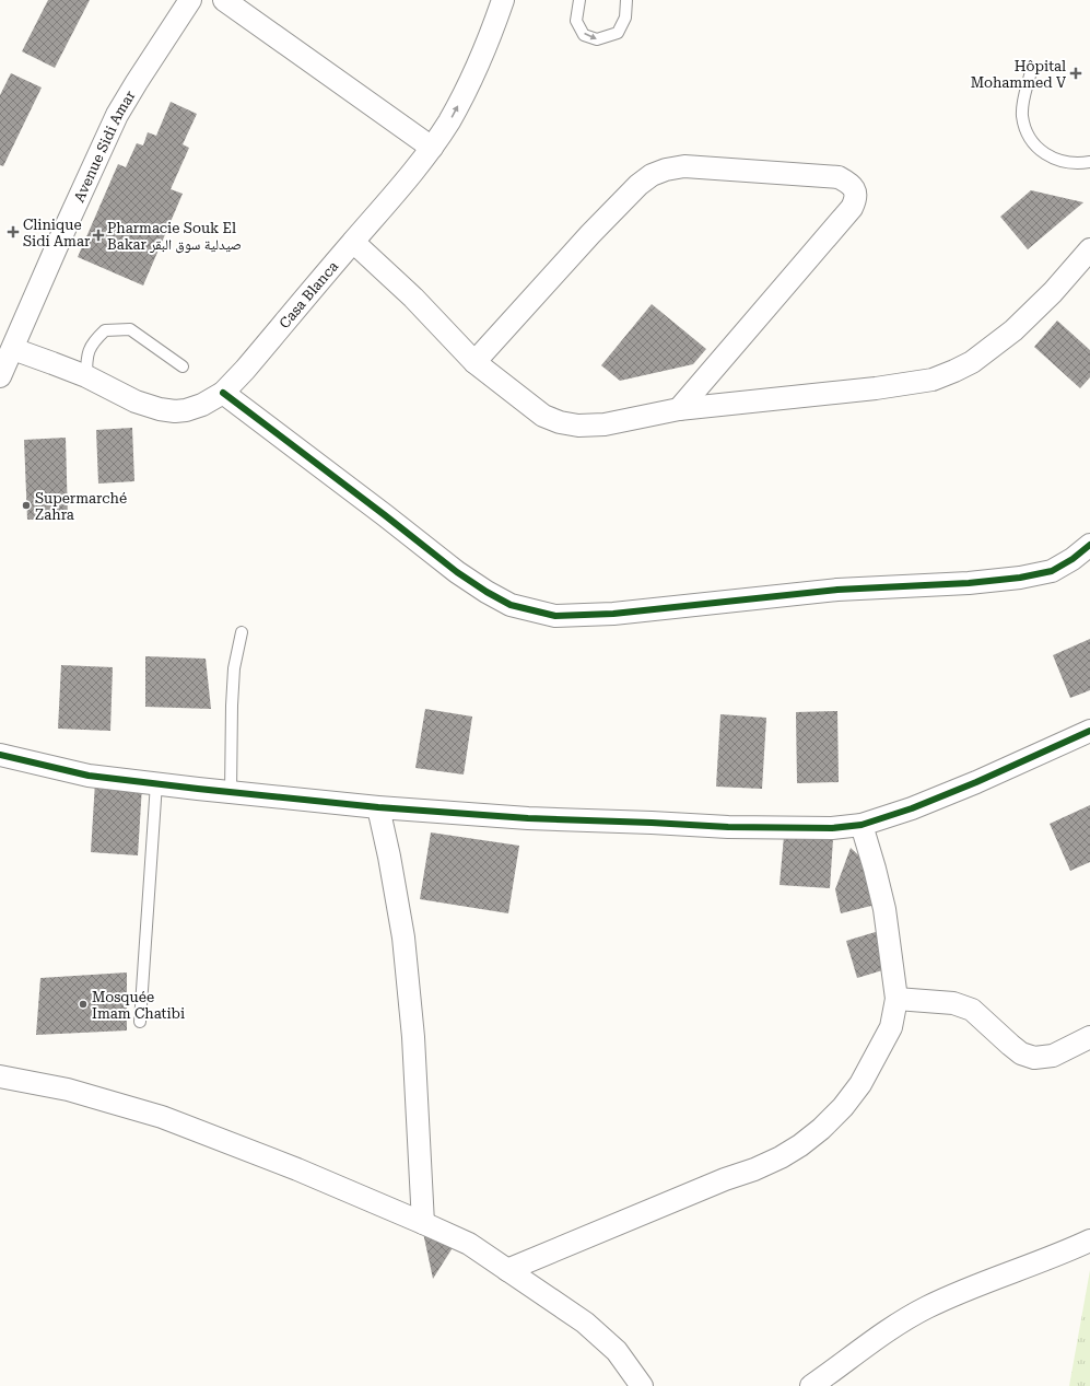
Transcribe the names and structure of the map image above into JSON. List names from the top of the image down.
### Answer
{
  "streets": {
    "street": ["Avenue Sidi Amar", "Casa Blanca"]
  },
  "crossings": [
    ["Avenue Sidi Amar", "Casa Blanca"]
  ],
  "places": {
    "health": ["Hôpital Mohammed V", "Clinique Sidi Amar", "Pharmacie Souk El Bakar صيدلية سوق البقر"],
    "other": ["Supermarché Zahra", "Mosquée Imam Chatibi"]
  }
}
